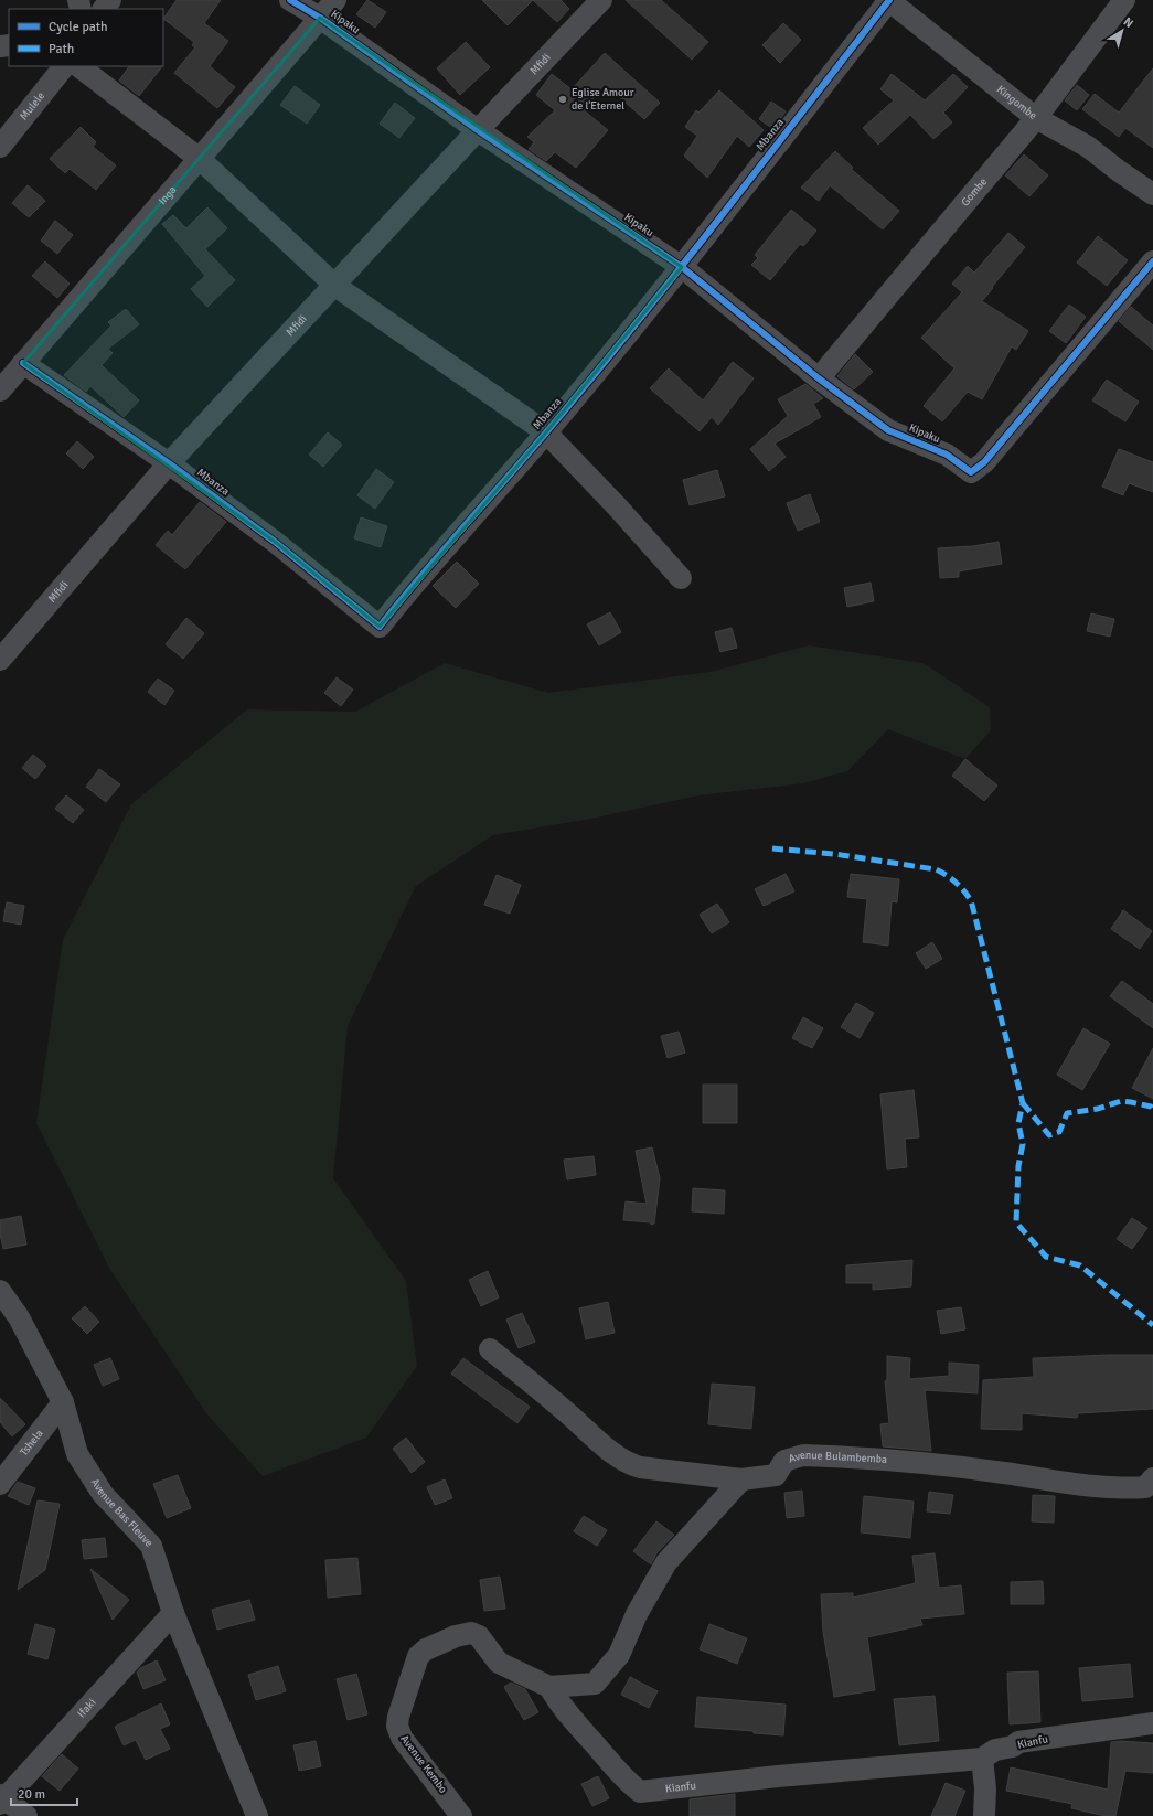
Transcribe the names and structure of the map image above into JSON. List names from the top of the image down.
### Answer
{
  "streets": {
    "street": [
      "Kipaku",
      "Mfidi",
      "Kingombe",
      "Mulele",
      "Mbanza",
      "Gombe",
      "Inga",
      "Tshela",
      "Avenue Bulambemba",
      "Avenue Bas Fleuve",
      "Ifaki",
      "Kianfu",
      "Avenue Kembo"
    ]
  },
  "crossings": [
    ["Kipaku", "Mfidi"],
    ["Kipaku", "Mbanza"],
    ["Kipaku", "Gombe"],
    ["Kipaku", "Inga"],
    ["Mfidi", "Mbanza"],
    ["Kingombe", "Mbanza"],
    ["Kingombe", "Gombe"],
    ["Tshela", "Avenue Bas Fleuve"],
    ["Avenue Bas Fleuve", "Ifaki"],
    ["Kianfu", "Avenue Kembo"]
  ],
  "places": ["Eglise Amour de l'Eternel"],
  "legend": ["Cycle path", "Path"],
  "scale_bar": "20 m",
  "north": "top right"
}
